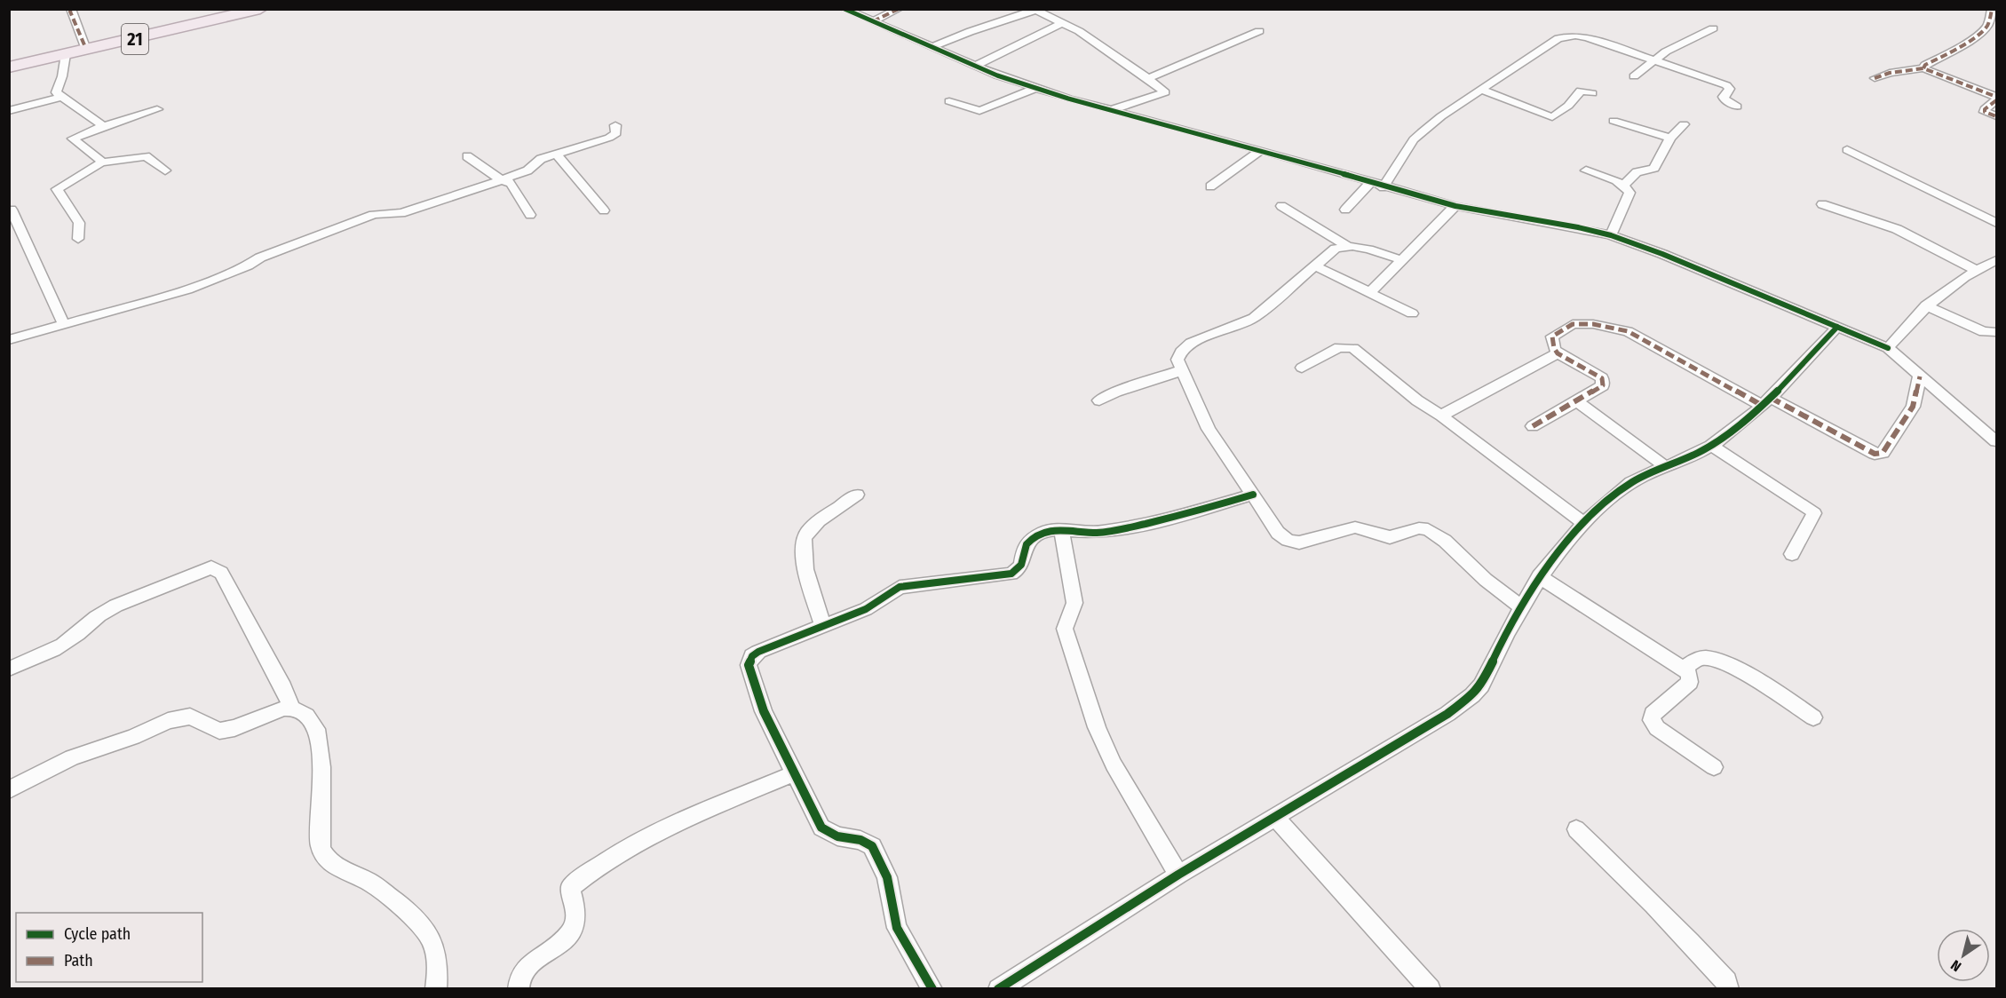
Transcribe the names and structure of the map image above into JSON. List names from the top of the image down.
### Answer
{
  "streets": {
    "highway": ["21"]
  },
  "legend": ["Cycle path", "Path"],
  "north": "bottom left"
}
